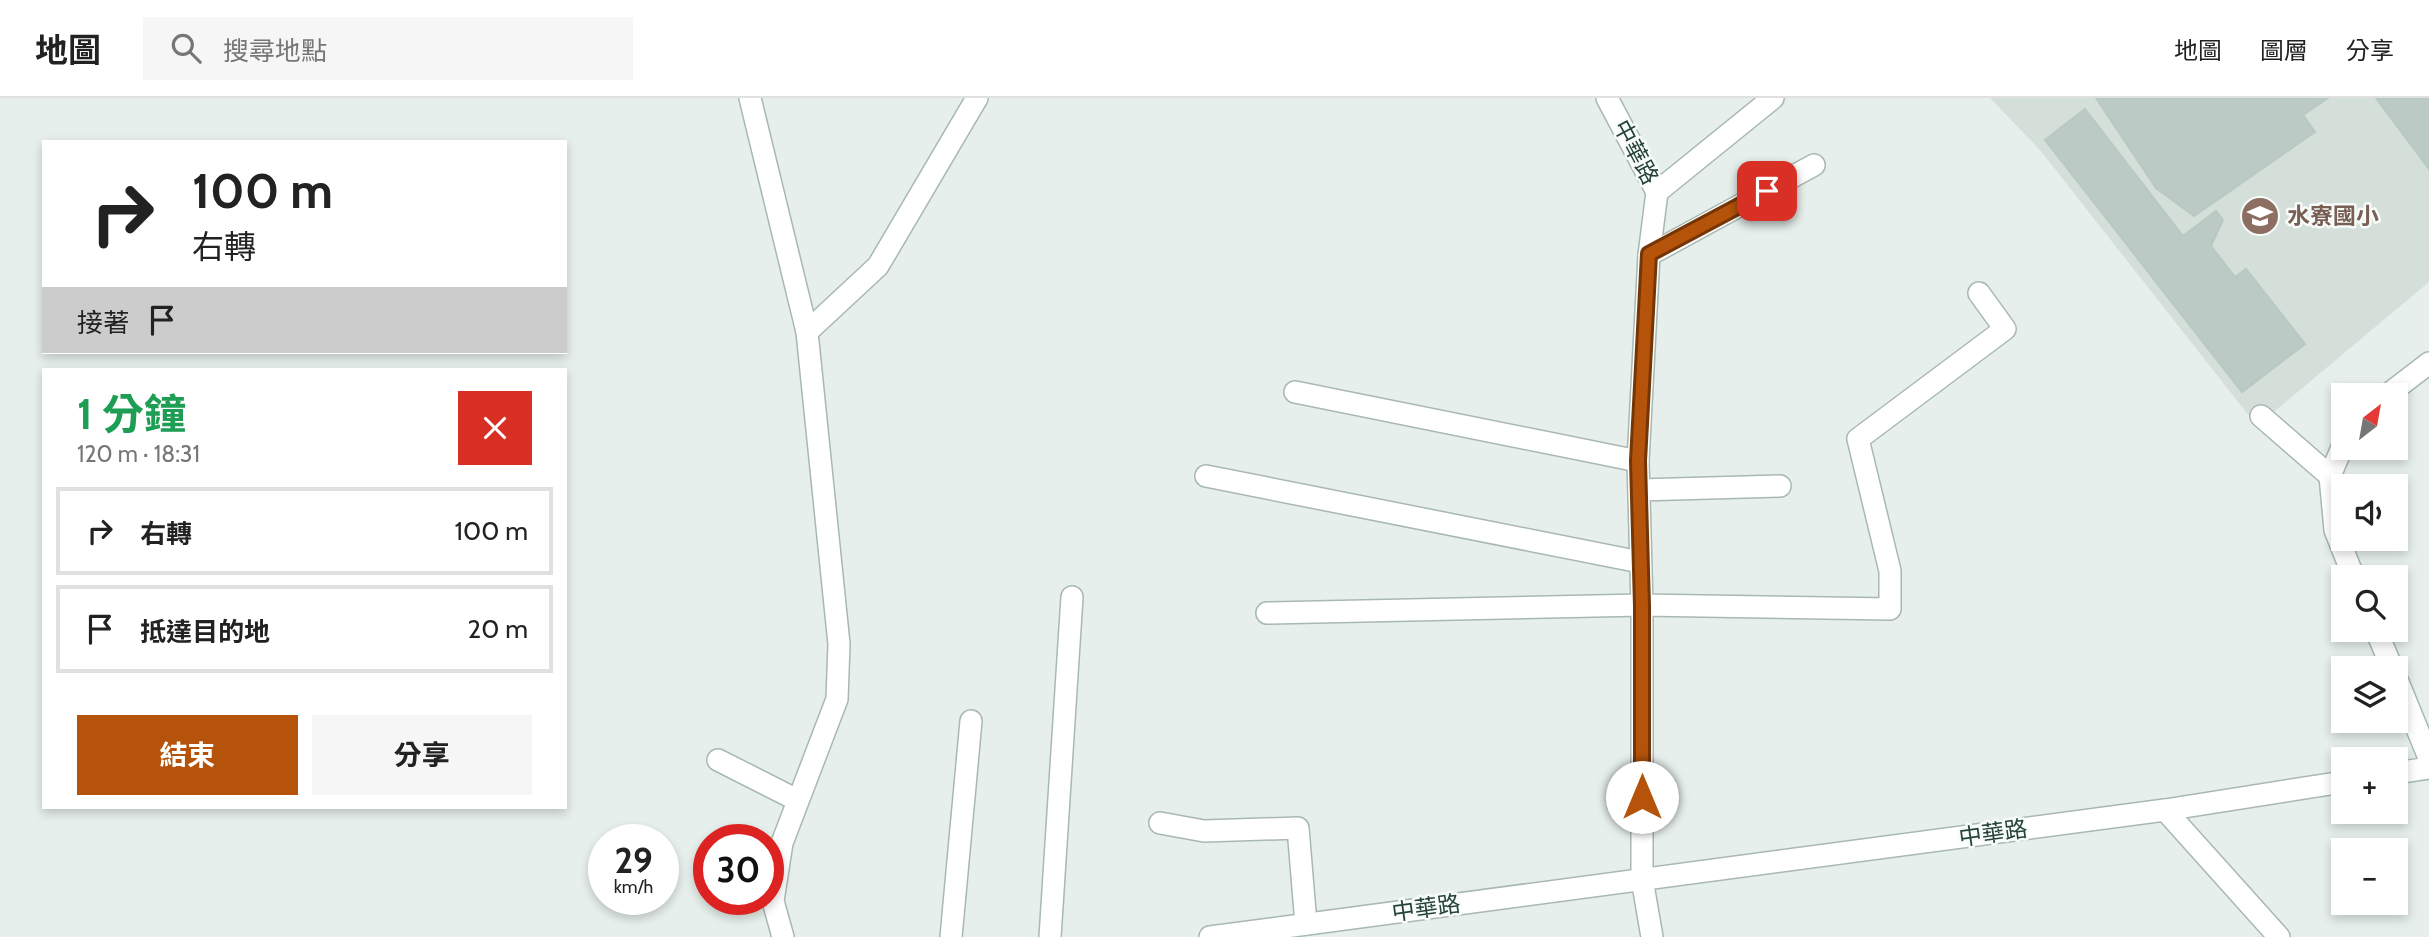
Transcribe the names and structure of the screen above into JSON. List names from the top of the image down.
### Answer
{
  "streets": {
    "street": ["中華路"]
  },
  "places": {
    "school or university": ["水寮國小"]
  },
  "north": "top right",
  "page": {
    "header": "地圖",
    "search": "搜尋地點",
    "nav": ["地圖", "圖層", "分享"],
    "turn": ["100 m", "右轉"],
    "then": "接著",
    "heading": ["1 分鐘", "120 m · 18:31"],
    "map_buttons": ["+", "−"],
    "list": [
      {
        "name": "右轉",
        "value": "100 m"
      },
      {
        "name": "抵達目的地",
        "value": "20 m"
      }
    ],
    "buttons": ["結束", "分享"],
    "speed": "29 km/h",
    "limit": "30"
  }
}
